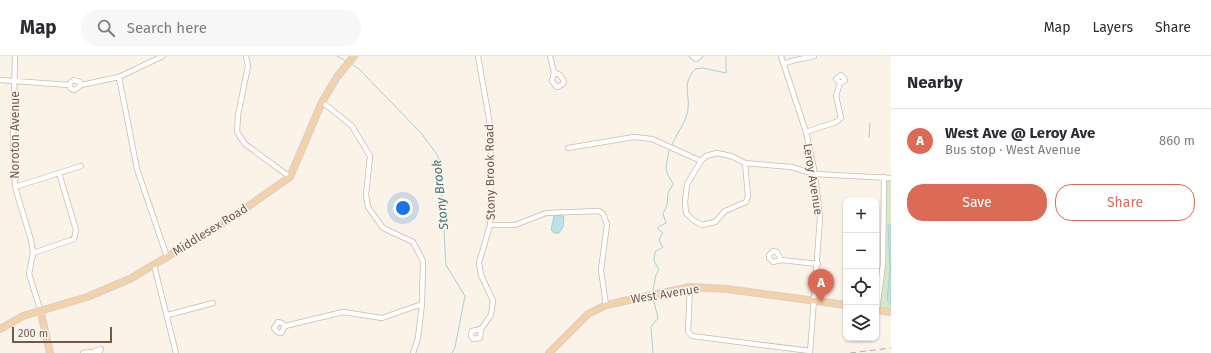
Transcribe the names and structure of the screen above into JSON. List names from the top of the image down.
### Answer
{
  "streets": {
    "main road": ["Noroton Avenue", "Middlesex Road", "West Avenue"],
    "street": ["Stony Brook Road", "Leroy Avenue"]
  },
  "crossings": [
    ["Noroton Avenue", "Middlesex Road"],
    ["Stony Brook Road", "West Avenue"],
    ["Leroy Avenue", "West Avenue"]
  ],
  "water": ["Stony Brook"],
  "scale_bar": "200 m",
  "page": {
    "header": "Map",
    "search": "Search here",
    "nav": ["Map", "Layers", "Share"],
    "heading": "Nearby",
    "list": [
      {
        "mark": "A",
        "name": "West Ave @ Leroy Ave",
        "note": "Bus stop · West Avenue",
        "value": "860 m"
      }
    ],
    "buttons": ["Save", "Share"],
    "map_buttons": ["+", "−"],
    "pins": "A",
    "scale": "200 m"
  }
}
